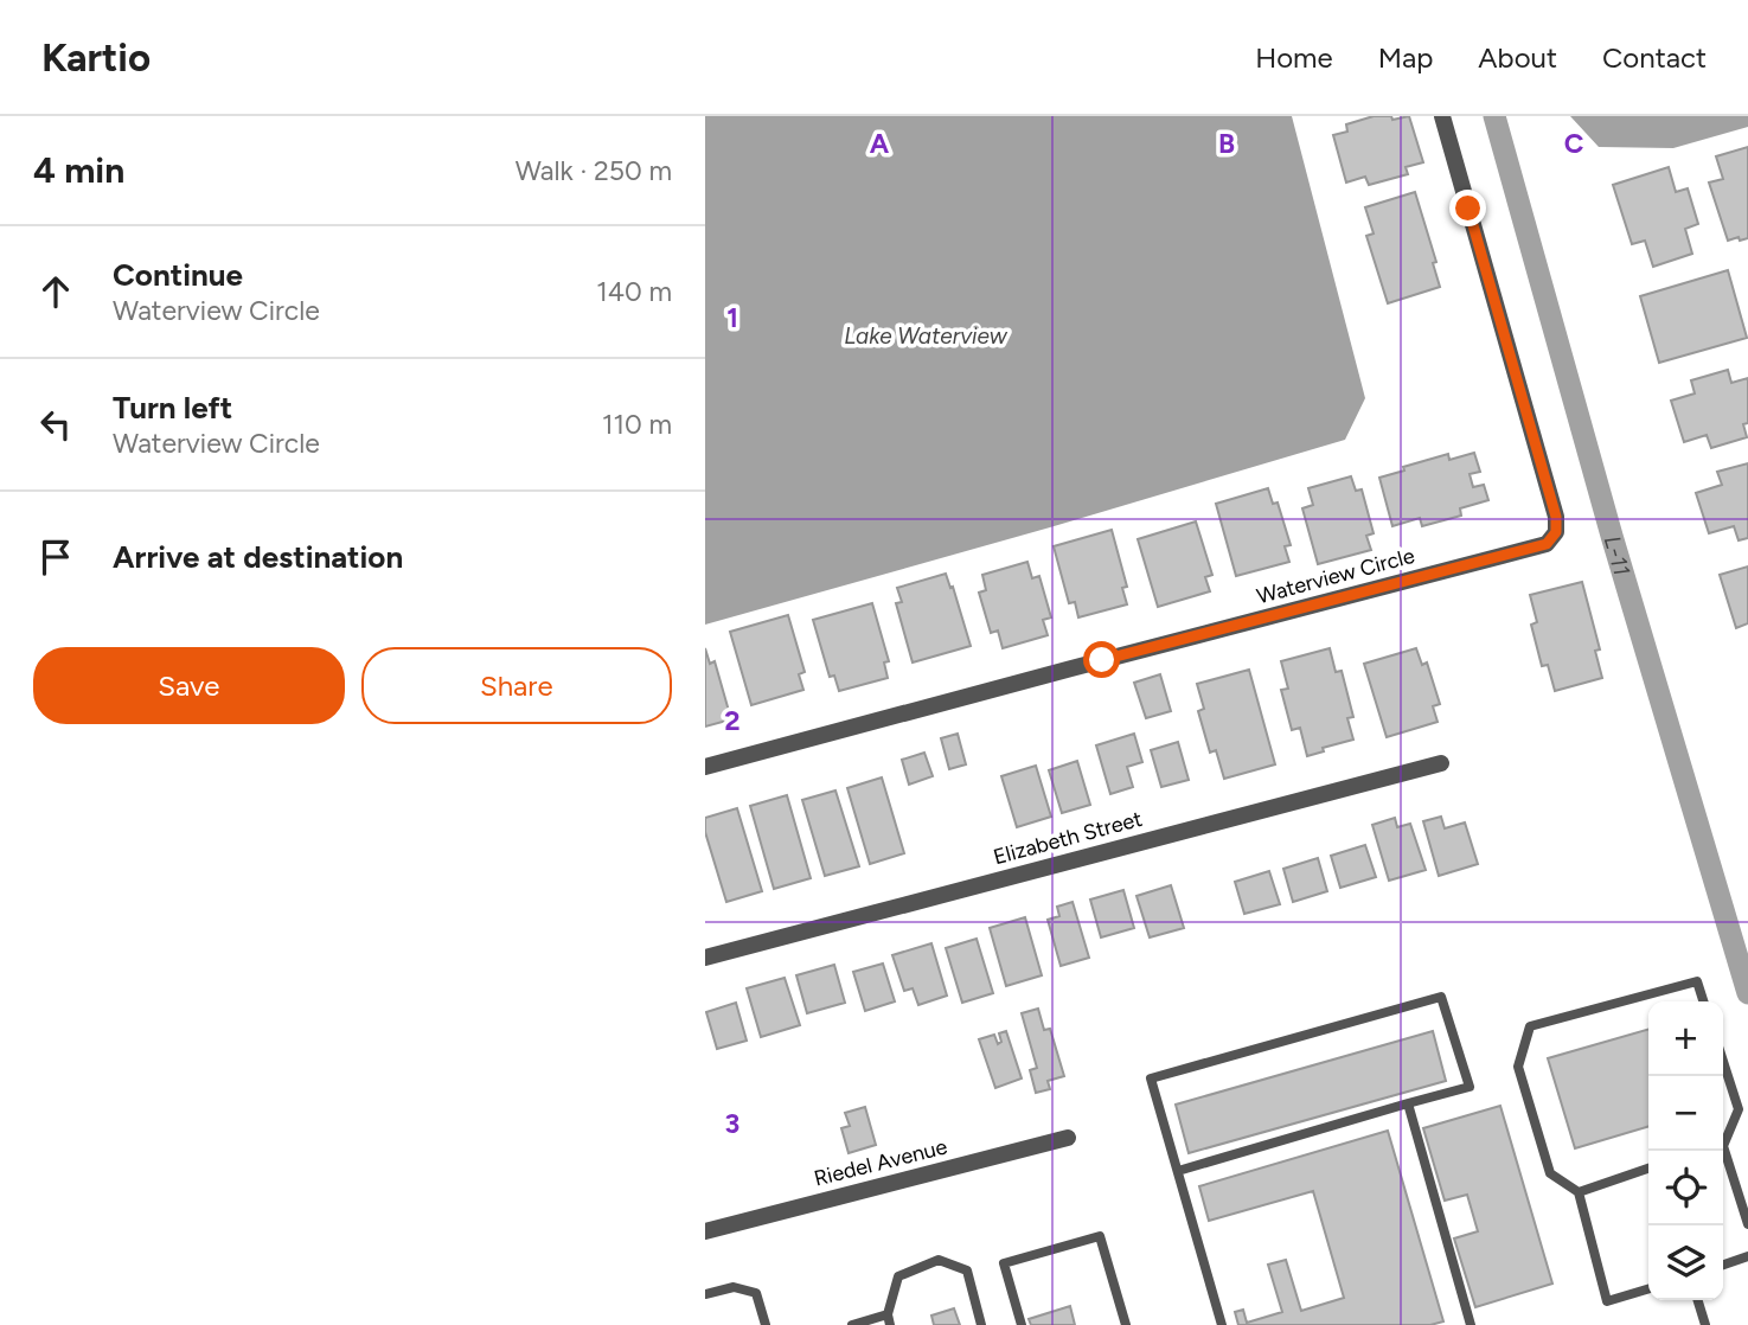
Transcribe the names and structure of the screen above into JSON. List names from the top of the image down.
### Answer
{
  "streets": {
    "street": ["Waterview Circle", "Elizabeth Street", "Riedel Avenue"]
  },
  "water": ["Lake Waterview", "L-11"],
  "page": {
    "header": "Kartio",
    "nav": [
      "Home",
      "Map",
      "About",
      "Contact"
    ],
    "heading": ["4 min", "Walk · 250 m"],
    "list": [
      ["Continue", "Waterview Circle", "140 m"],
      ["Turn left", "Waterview Circle", "110 m"],
      "Arrive at destination"
    ],
    "buttons": ["Save", "Share"],
    "map_buttons": ["+", "−"]
  },
  "grid": {
    "columns": ["A", "B", "C"],
    "rows": ["1", "2", "3"]
  }
}
